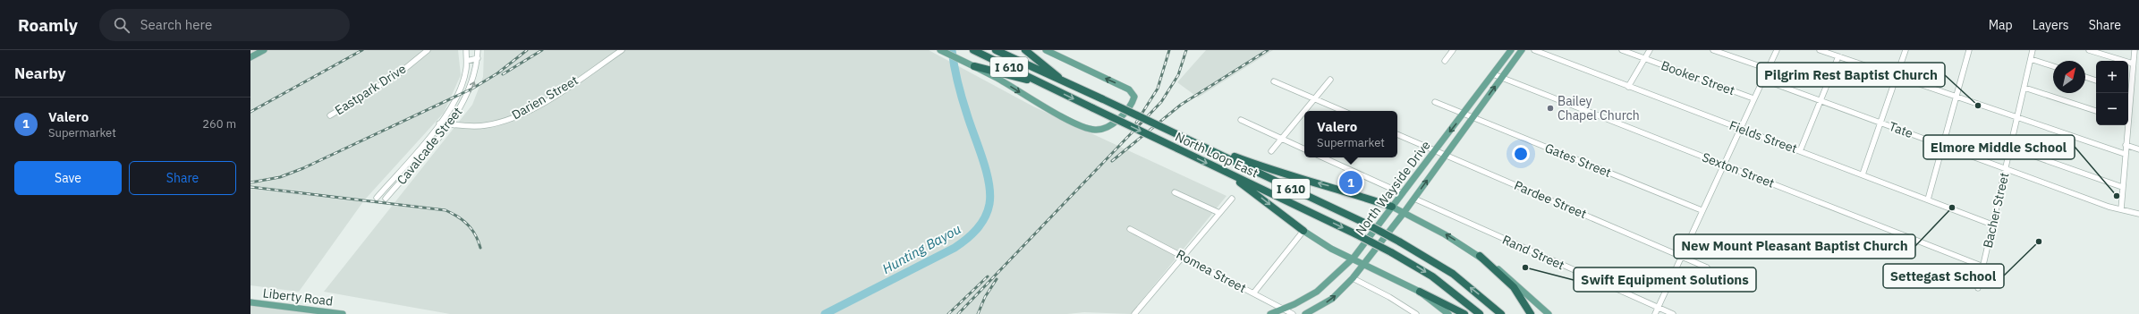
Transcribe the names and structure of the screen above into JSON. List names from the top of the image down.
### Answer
{
  "streets": {
    "highway": ["I 610", "North Loop East"],
    "main road": ["North Wayside Drive", "Liberty Road"],
    "street": [
      "Booker Street",
      "Eastpark Drive",
      "Darien Street",
      "Tate",
      "Fields Street",
      "Cavalcade Street",
      "Gates Street",
      "Sexton Street",
      "Pardee Street",
      "Bacher Street",
      "Rand Street",
      "Romea Street"
    ]
  },
  "crossings": [
    ["Darien Street", "Cavalcade Street"],
    ["Tate", "Bacher Street"],
    ["Fields Street", "Bacher Street"],
    ["Gates Street", "North Wayside Drive"],
    ["Sexton Street", "North Wayside Drive"],
    ["Sexton Street", "Bacher Street"],
    ["North Wayside Drive", "Pardee Street"],
    ["North Wayside Drive", "Rand Street"],
    ["North Wayside Drive", "Romea Street"]
  ],
  "water": ["Hunting Bayou"],
  "places": [
    "Pilgrim Rest Baptist Church",
    "Bailey Chapel Church",
    "Elmore Middle School",
    "New Mount Pleasant Baptist Church",
    "Settegast School",
    "Swift Equipment Solutions"
  ],
  "north": "top right",
  "page": {
    "header": "Roamly",
    "search": "Search here",
    "nav": ["Map", "Layers", "Share"],
    "heading": "Nearby",
    "map_buttons": ["+", "−"],
    "list": [
      {
        "mark": "1",
        "name": "Valero",
        "note": "Supermarket",
        "value": "260 m"
      }
    ],
    "popup": ["Valero", "Supermarket"],
    "buttons": ["Save", "Share"],
    "pins": "1"
  }
}
